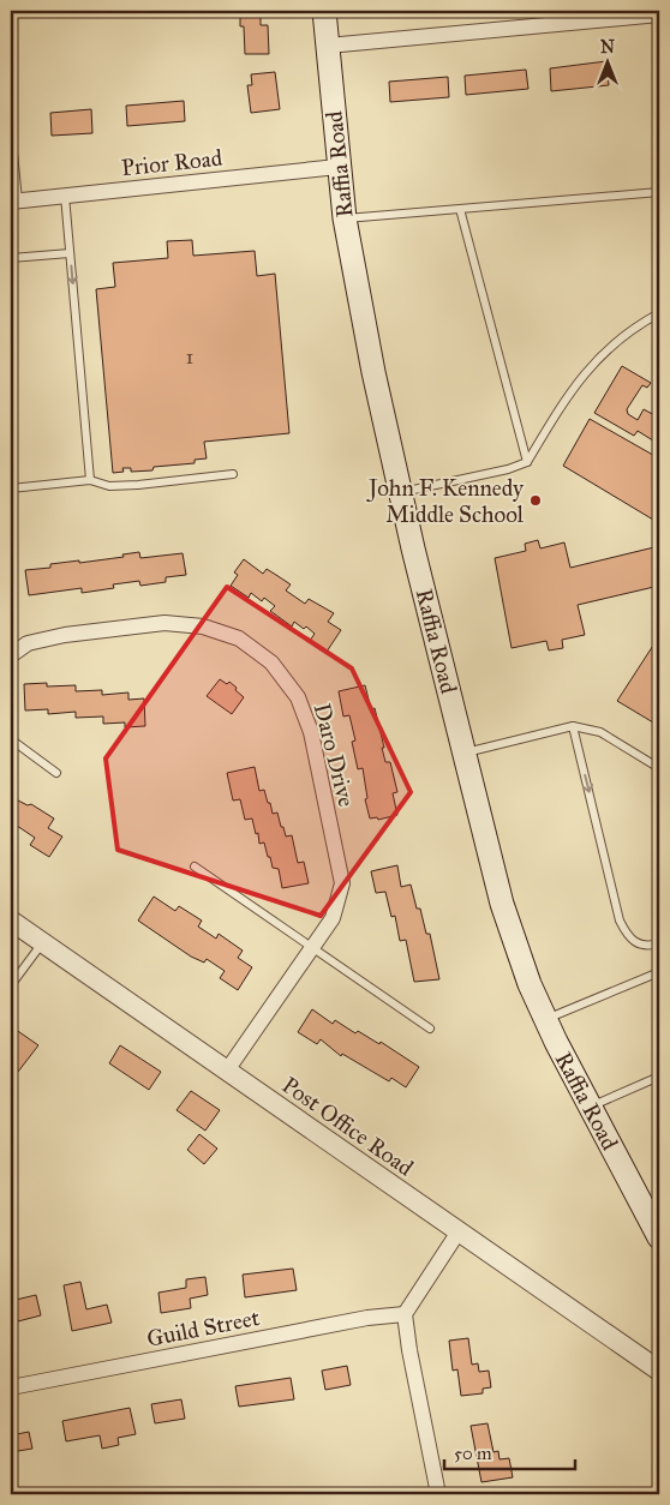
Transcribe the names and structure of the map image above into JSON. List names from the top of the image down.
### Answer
{
  "streets": {
    "main road": ["Raffia Road"],
    "street": [
      "Prior Road",
      "Daro Drive",
      "Post Office Road",
      "Guild Street"
    ]
  },
  "crossings": [
    ["Prior Road", "Raffia Road"],
    ["Daro Drive", "Post Office Road"]
  ],
  "places": ["John F. Kennedy Middle School"],
  "house_numbers": ["1"],
  "scale_bar": "50 m",
  "north": "top"
}
